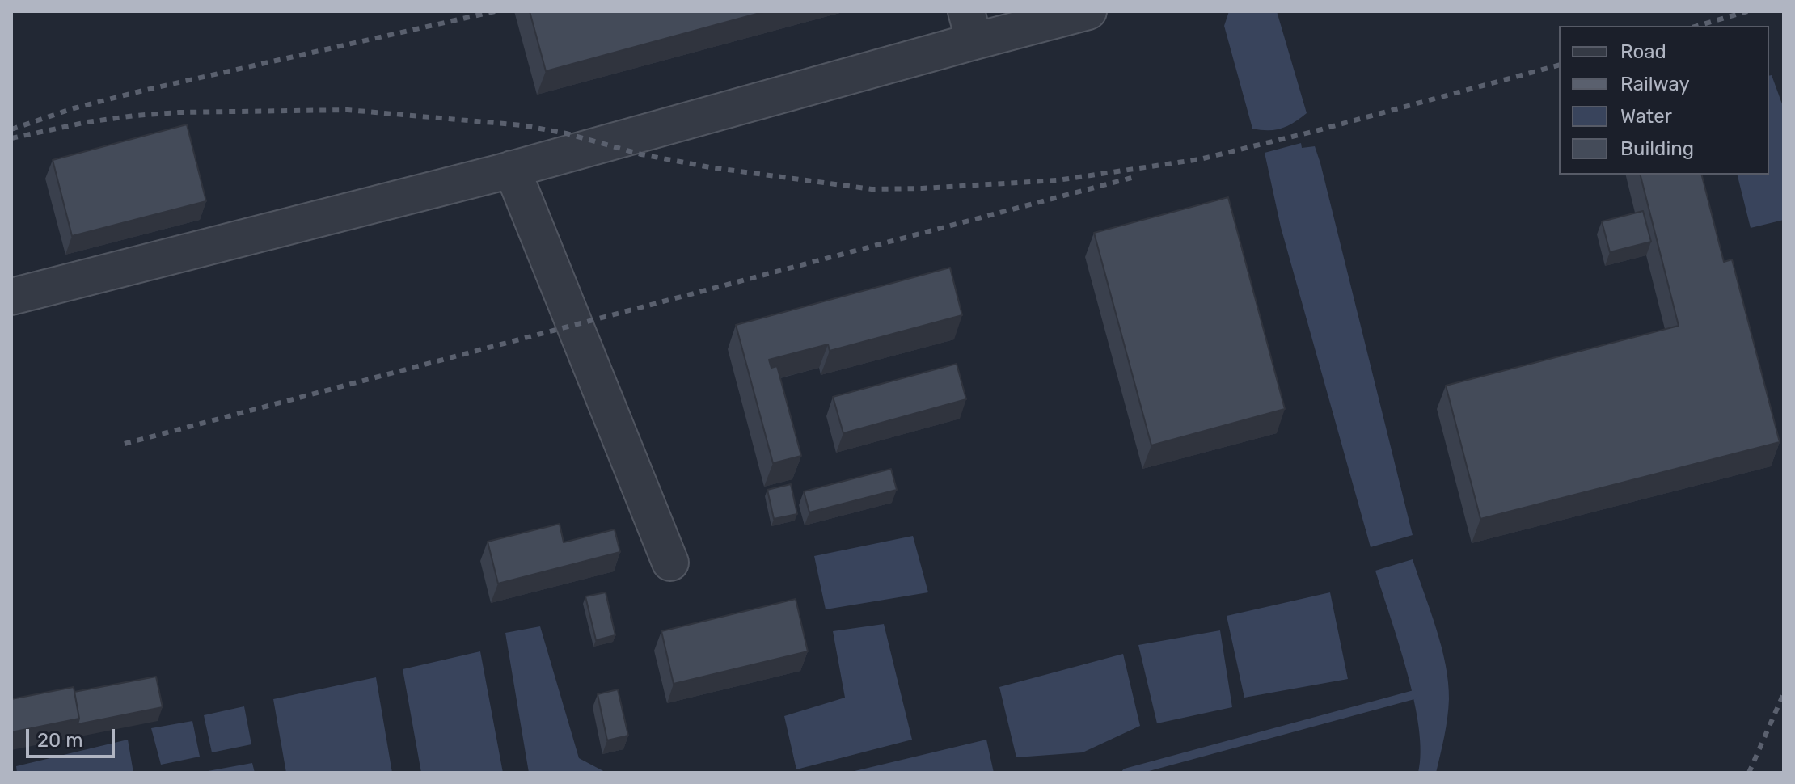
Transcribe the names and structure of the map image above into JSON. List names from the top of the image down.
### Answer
{
  "legend": [
    "Road",
    "Railway",
    "Water",
    "Building"
  ],
  "scale_bar": "20 m"
}
